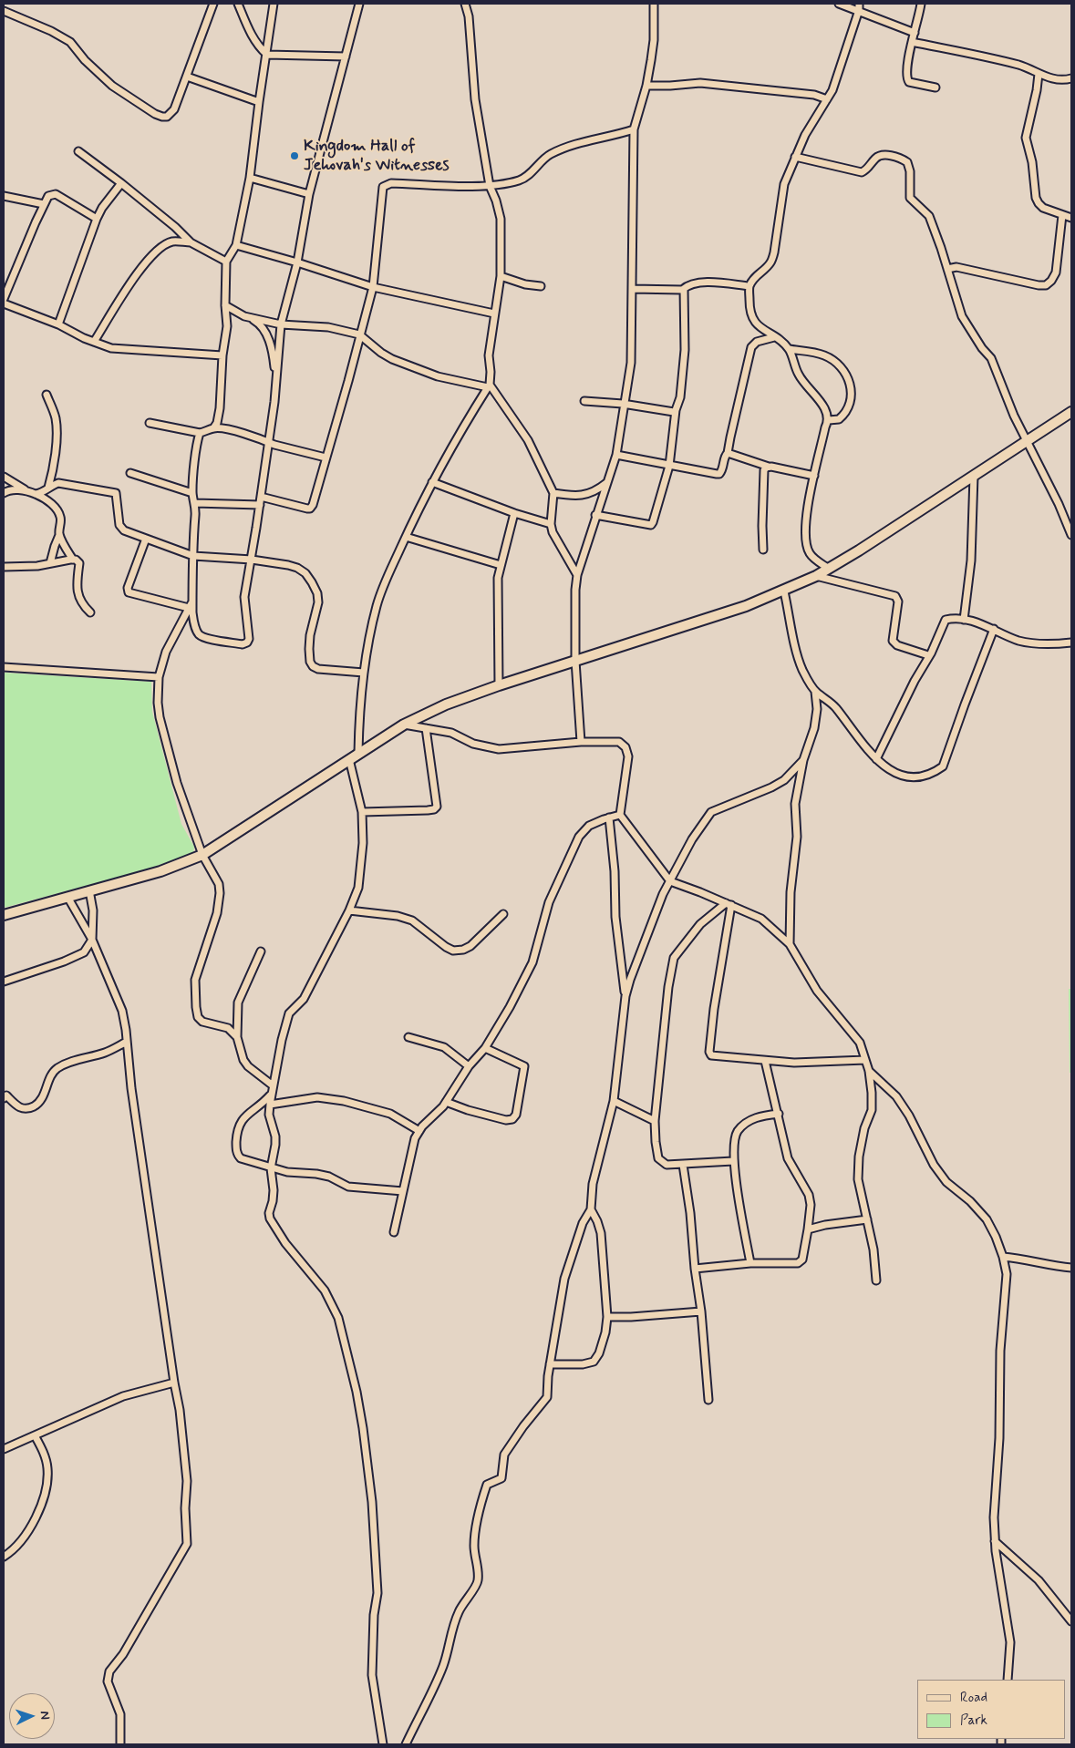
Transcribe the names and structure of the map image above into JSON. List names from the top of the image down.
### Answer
{
  "places": ["Kingdom Hall of Jehovah's Witnesses"],
  "legend": ["Road", "Park"],
  "north": "right"
}
